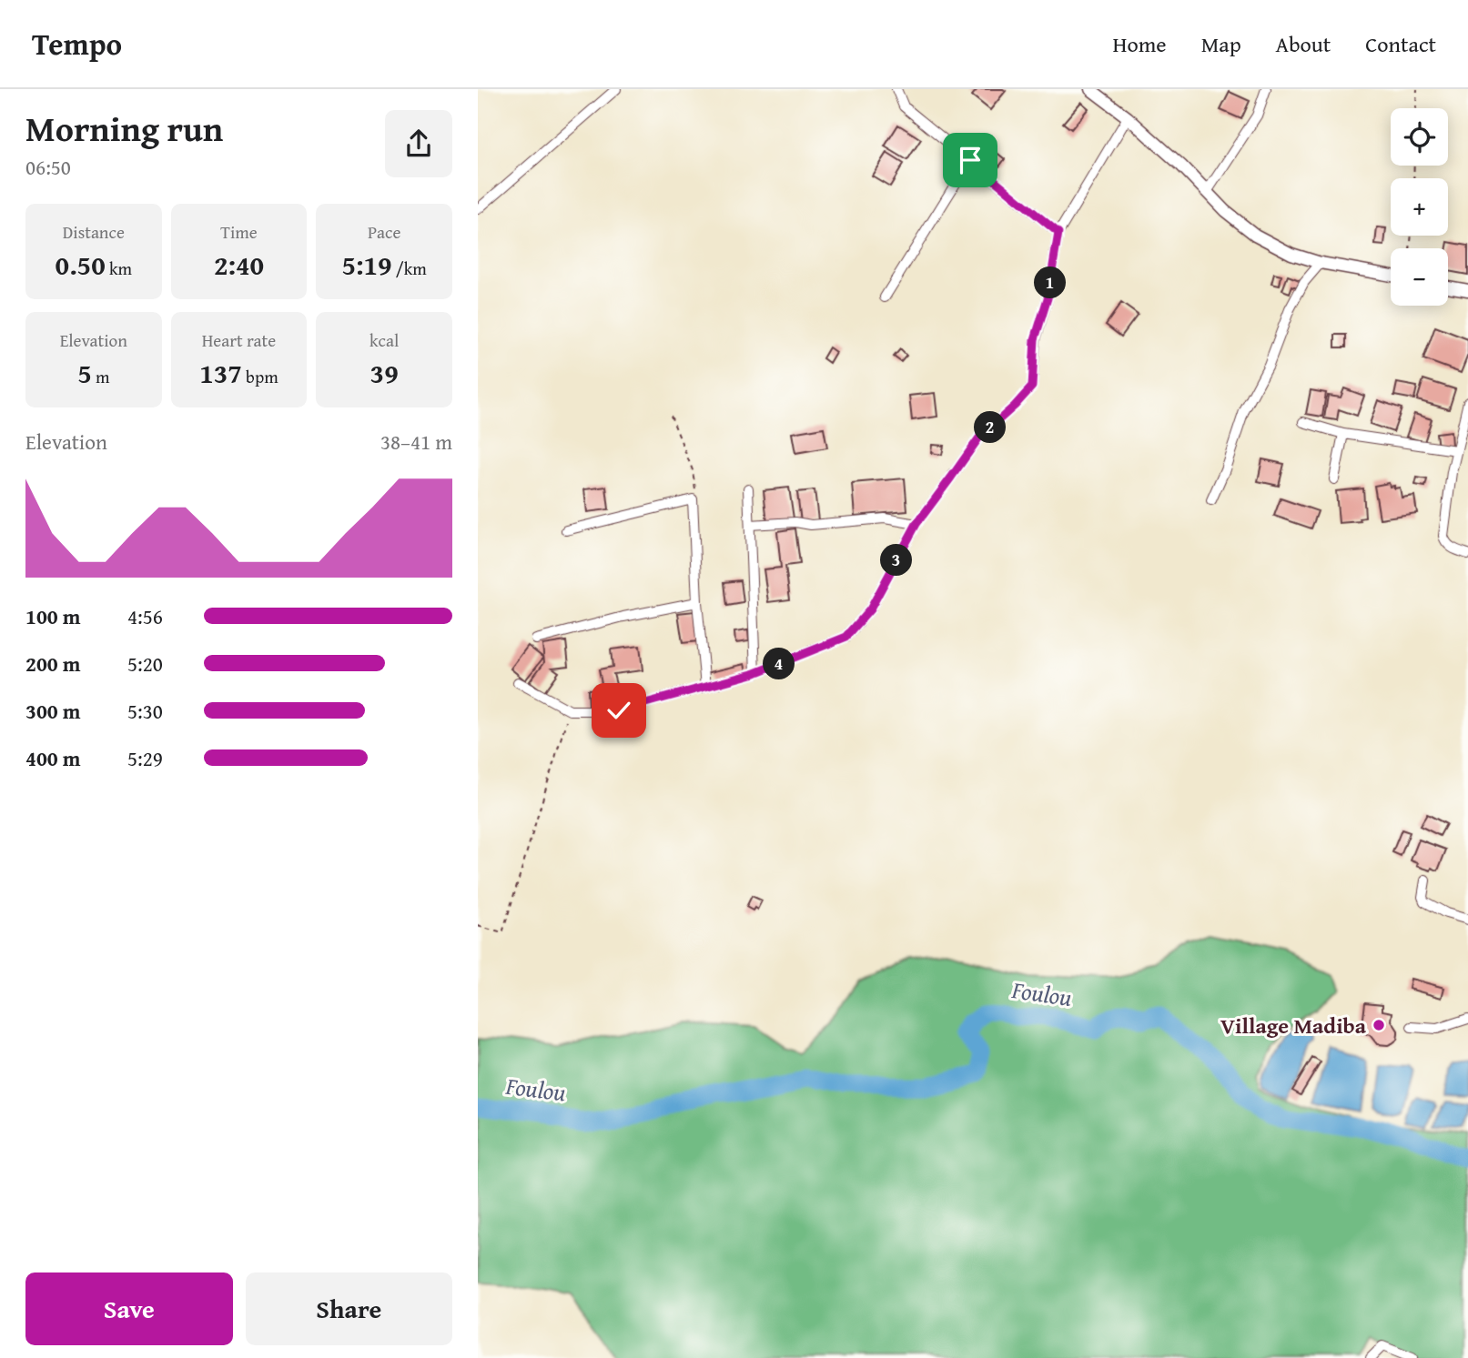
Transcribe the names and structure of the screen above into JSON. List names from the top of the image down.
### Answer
{
  "water": ["Foulou"],
  "places": ["Village Madiba"],
  "page": {
    "header": "Tempo",
    "nav": [
      "Home",
      "Map",
      "About",
      "Contact"
    ],
    "heading": ["Morning run", "06:50"],
    "map_buttons": ["+", "−"],
    "stats": [
      ["Distance", "0.50 km"],
      ["Time", "2:40"],
      ["Pace", "5:19 /km"],
      ["Elevation", "5 m"],
      ["Heart rate", "137 bpm"],
      ["kcal", "39"]
    ],
    "pins": [
      "1",
      "2",
      "3",
      "4"
    ],
    "chart": ["Elevation", "38–41 m"],
    "list": [
      {
        "name": "100 m",
        "note": "4:56"
      },
      {
        "name": "200 m",
        "note": "5:20"
      },
      {
        "name": "300 m",
        "note": "5:30"
      },
      {
        "name": "400 m",
        "note": "5:29"
      }
    ],
    "buttons": ["Save", "Share"]
  }
}
